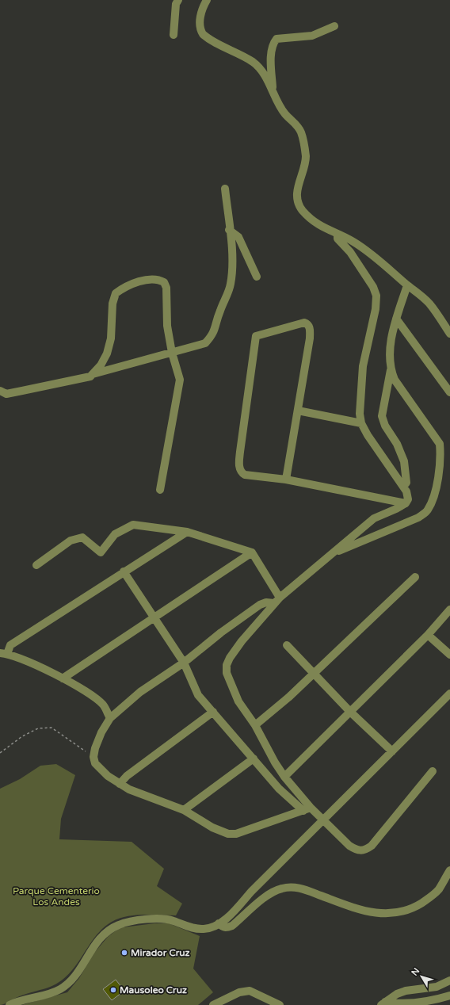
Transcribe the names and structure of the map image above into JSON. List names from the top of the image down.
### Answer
{
  "parks": ["Parque Cementerio Los Andes"],
  "places": ["Mirador Cruz", "Mausoleo Cruz"],
  "north": "top left"
}
